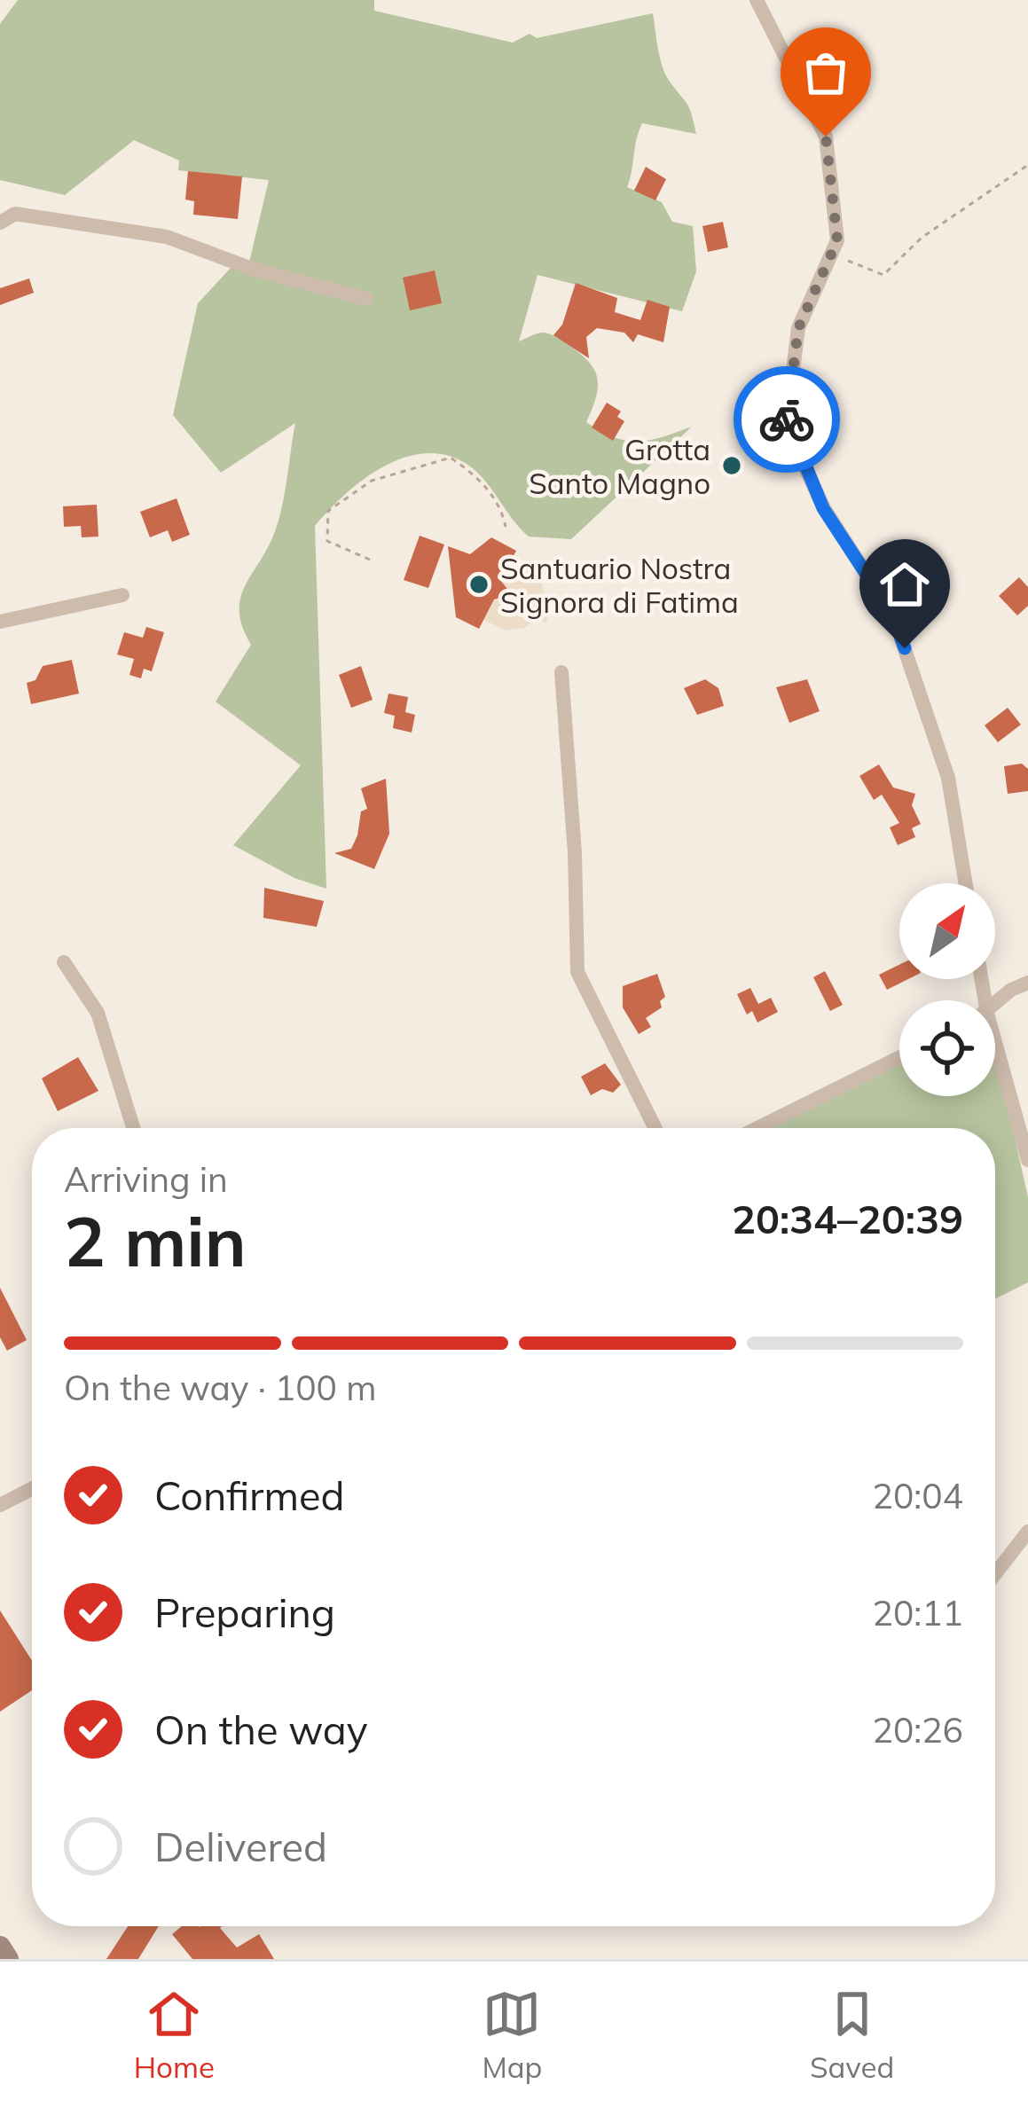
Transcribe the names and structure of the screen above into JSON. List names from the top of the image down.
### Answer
{
  "places": ["Grotta Santo Magno", "Santuario Nostra Signora di Fatima"],
  "north": "top right",
  "page": {
    "heading": ["2 min", "Arriving in", "20:34–20:39"],
    "bar": "On the way · 100 m",
    "list": [
      ["Confirmed", "20:04"],
      ["Preparing", "20:11"],
      ["On the way", "20:26"],
      "Delivered"
    ],
    "tabs": ["Home", "Map", "Saved"]
  }
}
